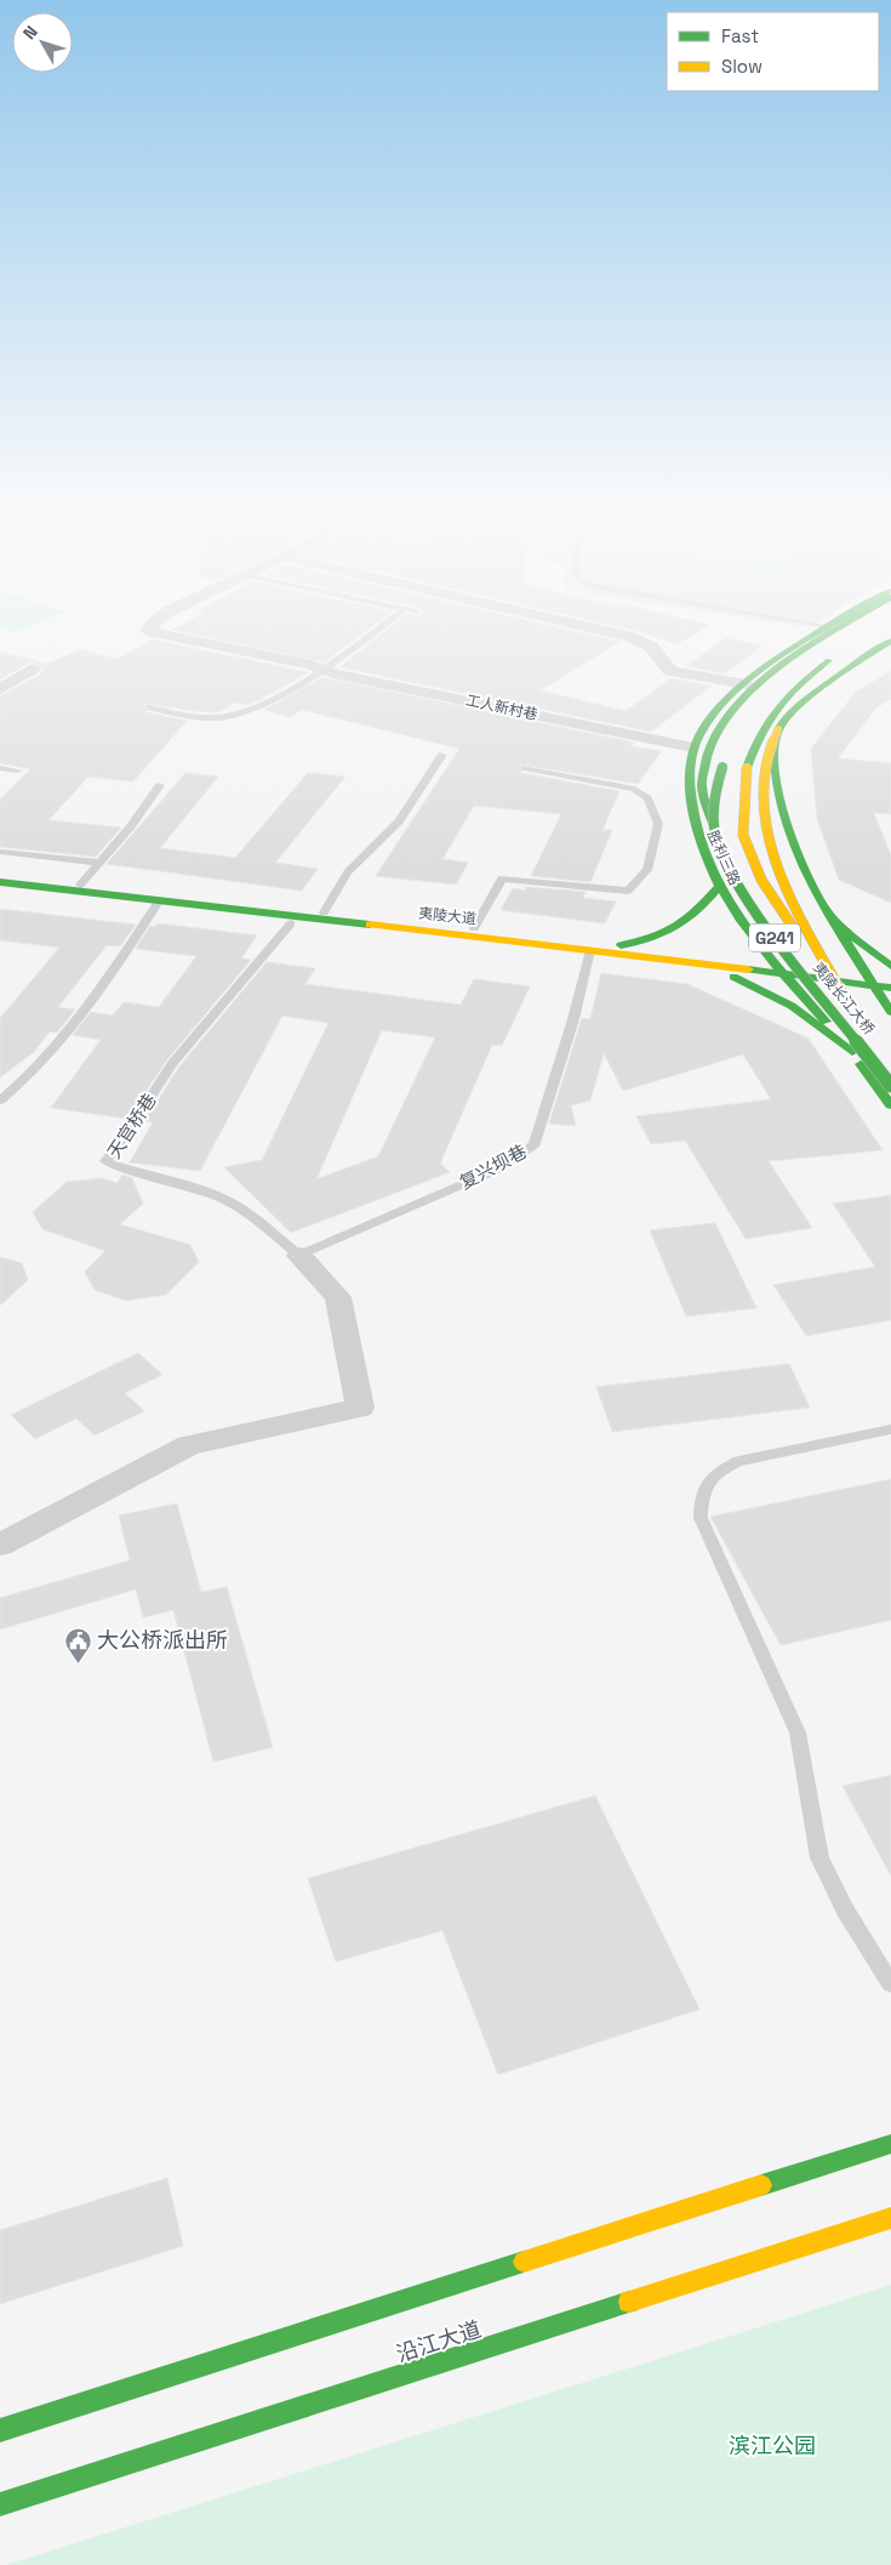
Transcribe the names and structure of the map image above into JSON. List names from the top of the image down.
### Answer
{
  "streets": {
    "main road": [
      "胜利三路",
      "夷陵大道",
      "G241",
      "夷陵长江大桥",
      "沿江大道"
    ],
    "street": ["工人新村巷"],
    "lane": ["天官桥巷", "复兴坝巷"]
  },
  "crossings": [
    ["工人新村巷", "胜利三路"],
    ["胜利三路", "夷陵大道"],
    ["夷陵大道", "复兴坝巷"],
    ["天官桥巷", "复兴坝巷"]
  ],
  "parks": ["滨江公园"],
  "places": {
    "public building": ["大公桥派出所"]
  },
  "legend": ["Fast", "Slow"],
  "north": "top left"
}
